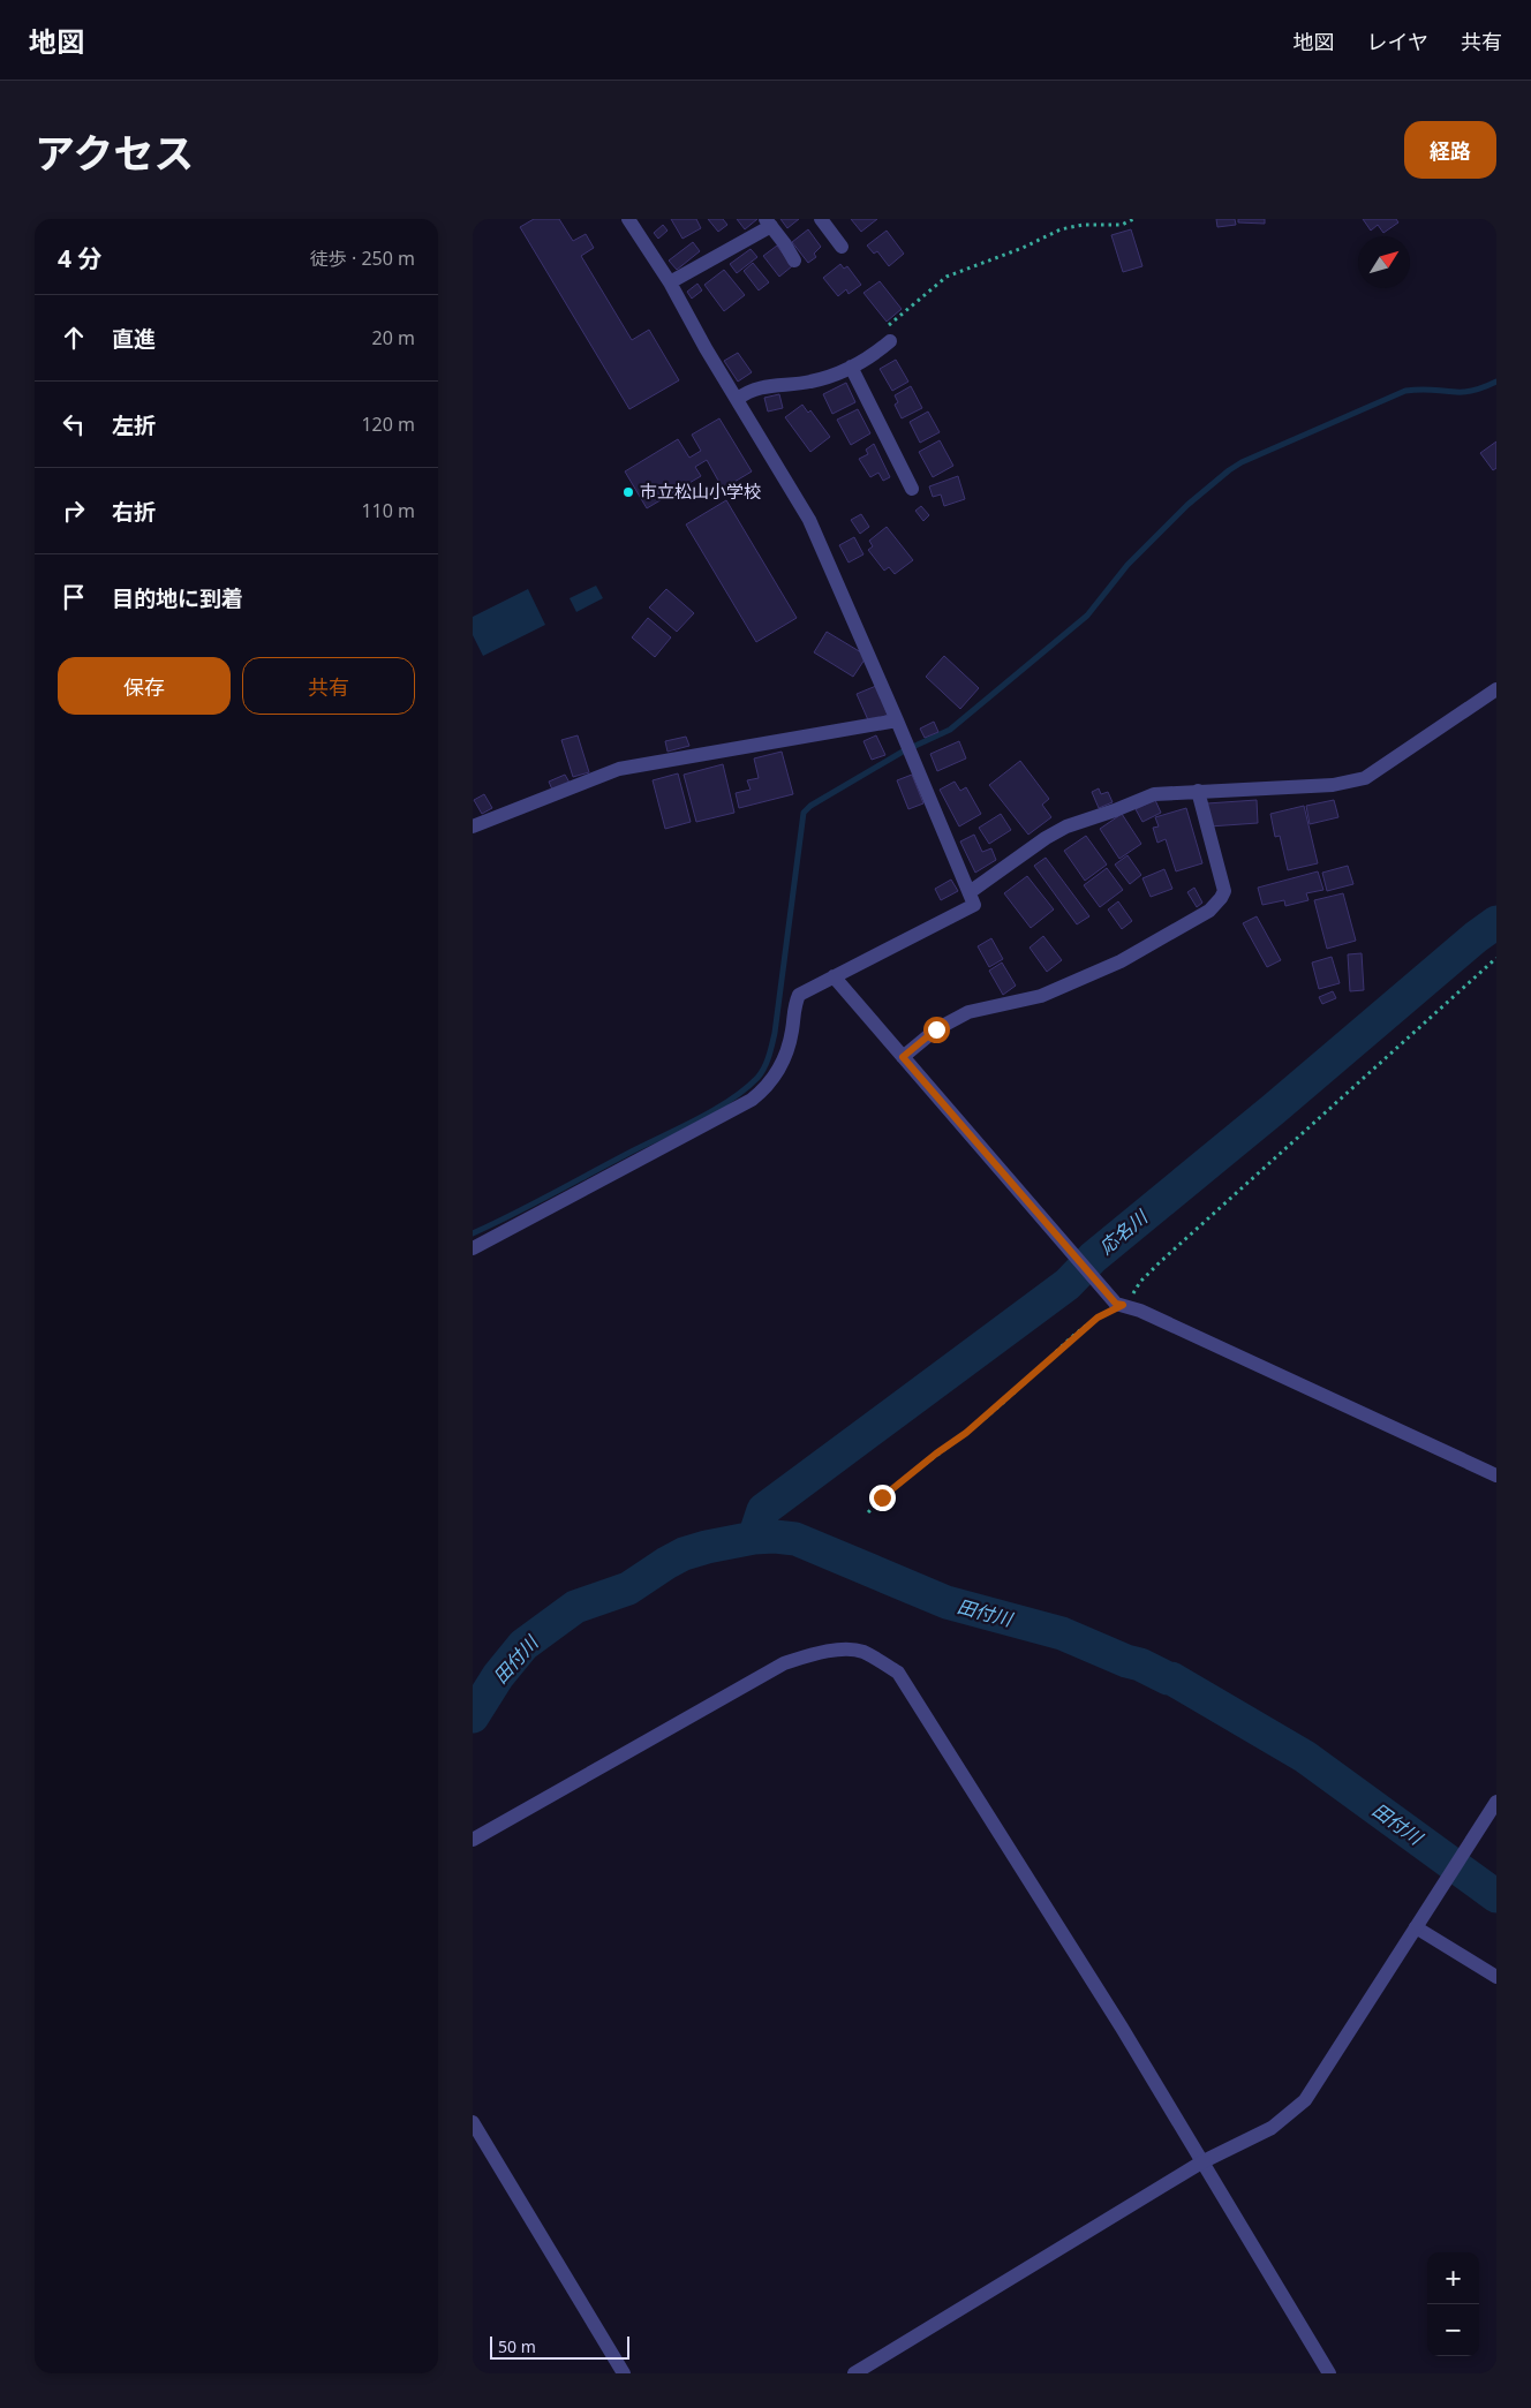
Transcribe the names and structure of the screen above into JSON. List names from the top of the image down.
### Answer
{
  "water": ["応名川", "田付川"],
  "places": ["市立松山小学校"],
  "scale_bar": "50 m",
  "north": "top right",
  "page": {
    "header": "地図",
    "nav": ["地図", "レイヤ", "共有"],
    "title": "アクセス",
    "buttons": [
      "経路",
      ["保存", "共有"]
    ],
    "heading": ["4 分", "徒歩 · 250 m"],
    "list": [
      ["直進", "20 m"],
      ["左折", "120 m"],
      ["右折", "110 m"],
      "目的地に到着"
    ],
    "map_buttons": ["+", "−"],
    "scale": "50 m"
  }
}
